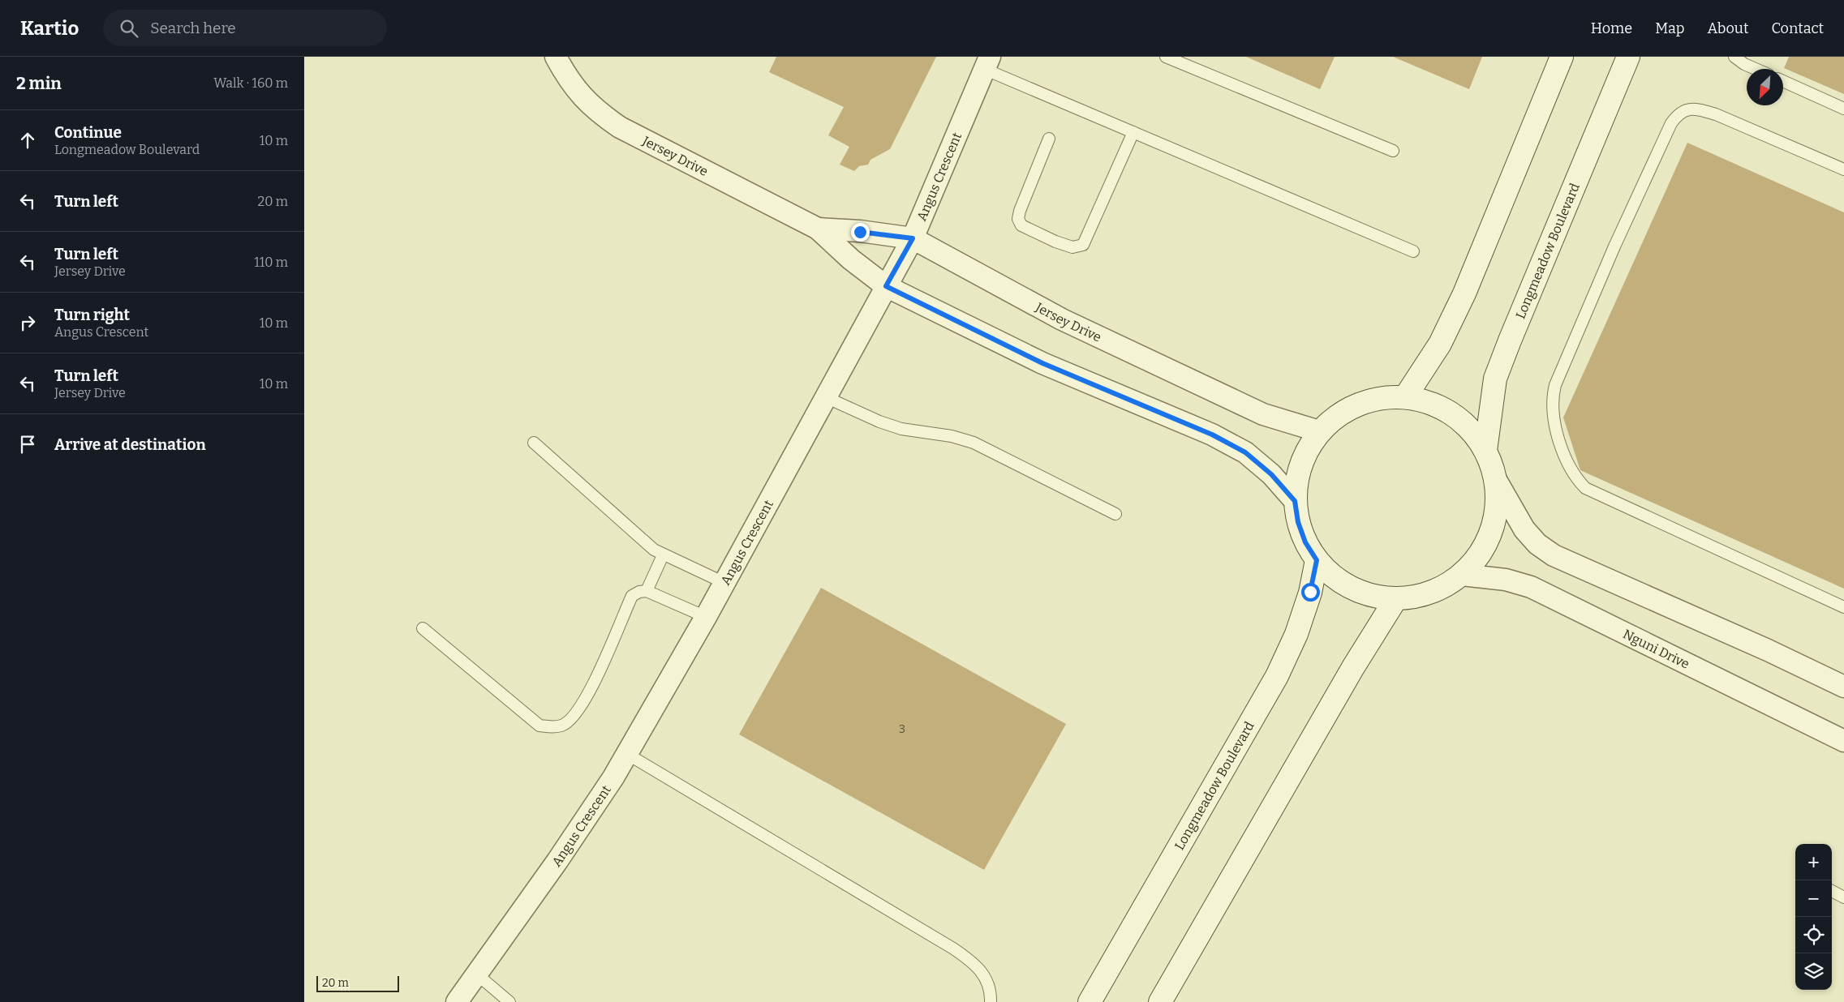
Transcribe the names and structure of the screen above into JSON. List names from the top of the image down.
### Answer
{
  "streets": {
    "main road": ["Longmeadow Boulevard"],
    "street": ["Jersey Drive", "Angus Crescent", "Nguni Drive"]
  },
  "crossings": [
    ["Jersey Drive", "Angus Crescent"]
  ],
  "house_numbers": ["3"],
  "scale_bar": "20 m",
  "north": "bottom left",
  "page": {
    "header": "Kartio",
    "search": "Search here",
    "nav": [
      "Home",
      "Map",
      "About",
      "Contact"
    ],
    "heading": ["2 min", "Walk · 160 m"],
    "list": [
      ["Continue", "Longmeadow Boulevard", "10 m"],
      ["Turn left", "20 m"],
      ["Turn left", "Jersey Drive", "110 m"],
      ["Turn right", "Angus Crescent", "10 m"],
      ["Turn left", "Jersey Drive", "10 m"],
      "Arrive at destination"
    ],
    "map_buttons": ["+", "−"],
    "scale": "20 m"
  }
}
